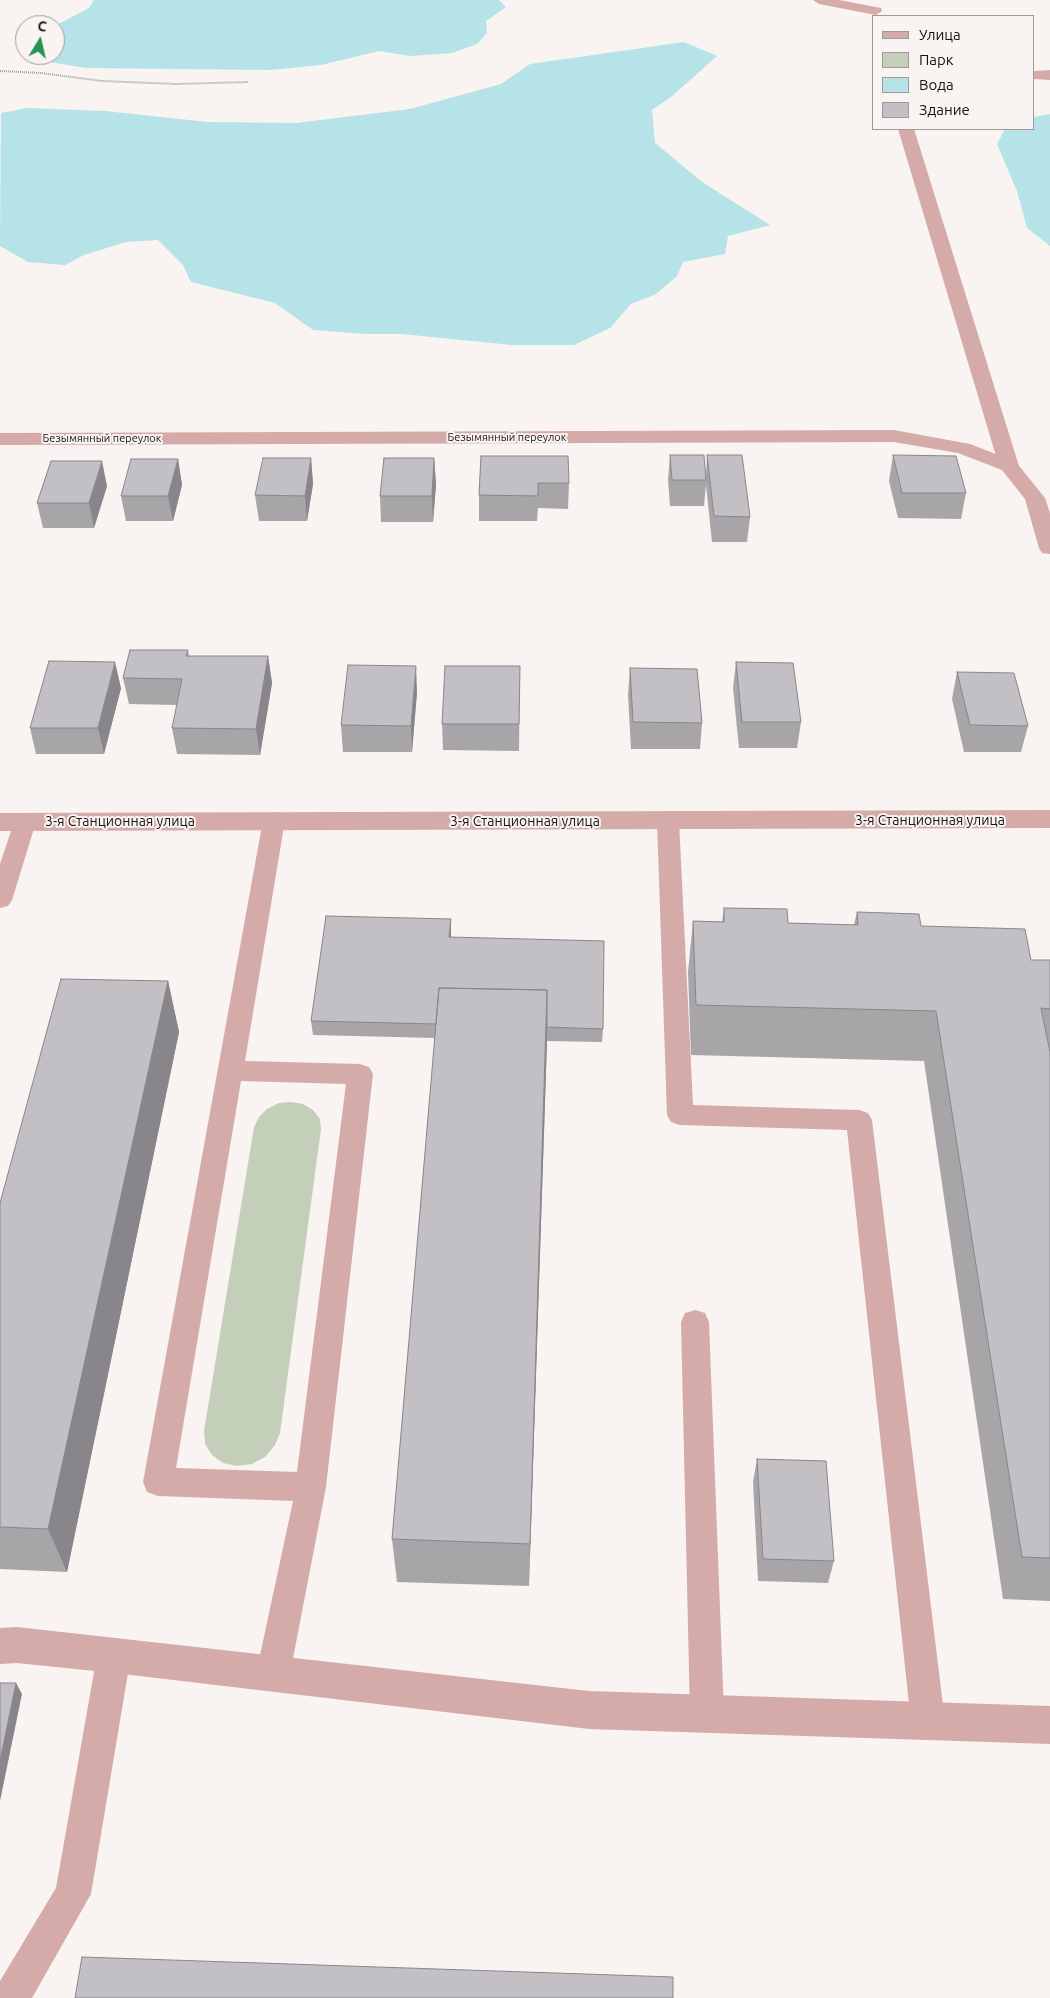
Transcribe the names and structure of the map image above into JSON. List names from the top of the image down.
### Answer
{
  "streets": {
    "street": ["Безымянный переулок", "3-я Станционная улица"]
  },
  "legend": [
    "Улица",
    "Парк",
    "Вода",
    "Здание"
  ],
  "north": "top"
}
